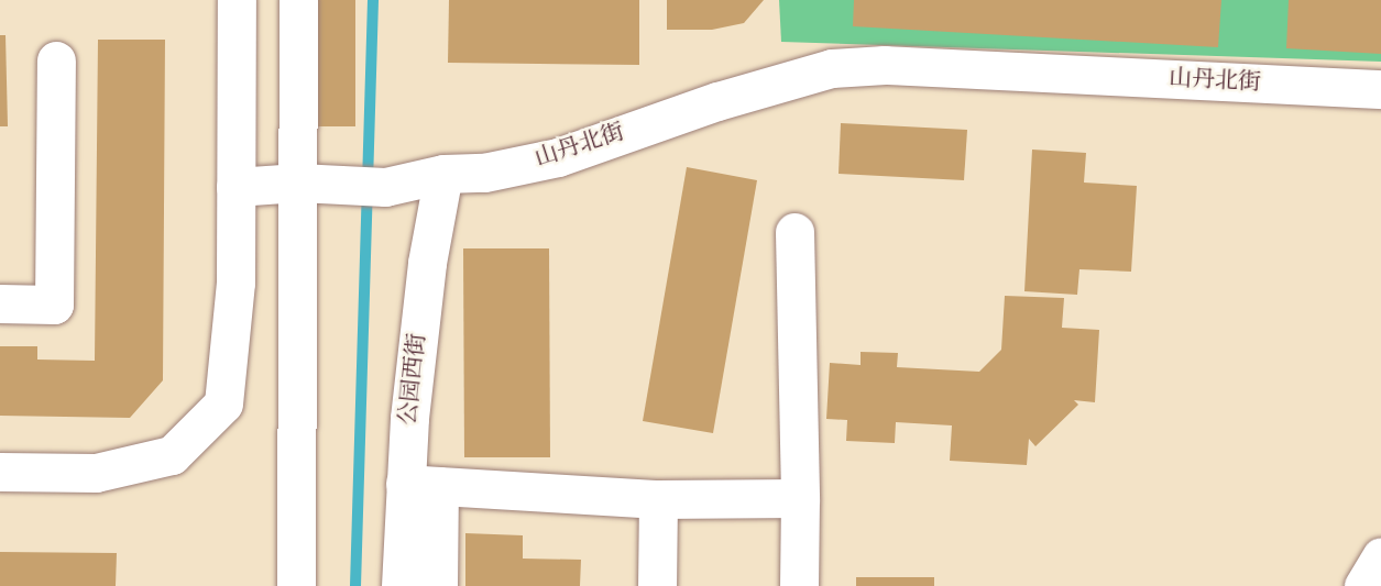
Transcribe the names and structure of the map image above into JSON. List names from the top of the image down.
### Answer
{
  "streets": {
    "street": ["山丹北街", "公园西街"]
  },
  "crossings": [
    ["山丹北街", "公园西街"]
  ]
}
